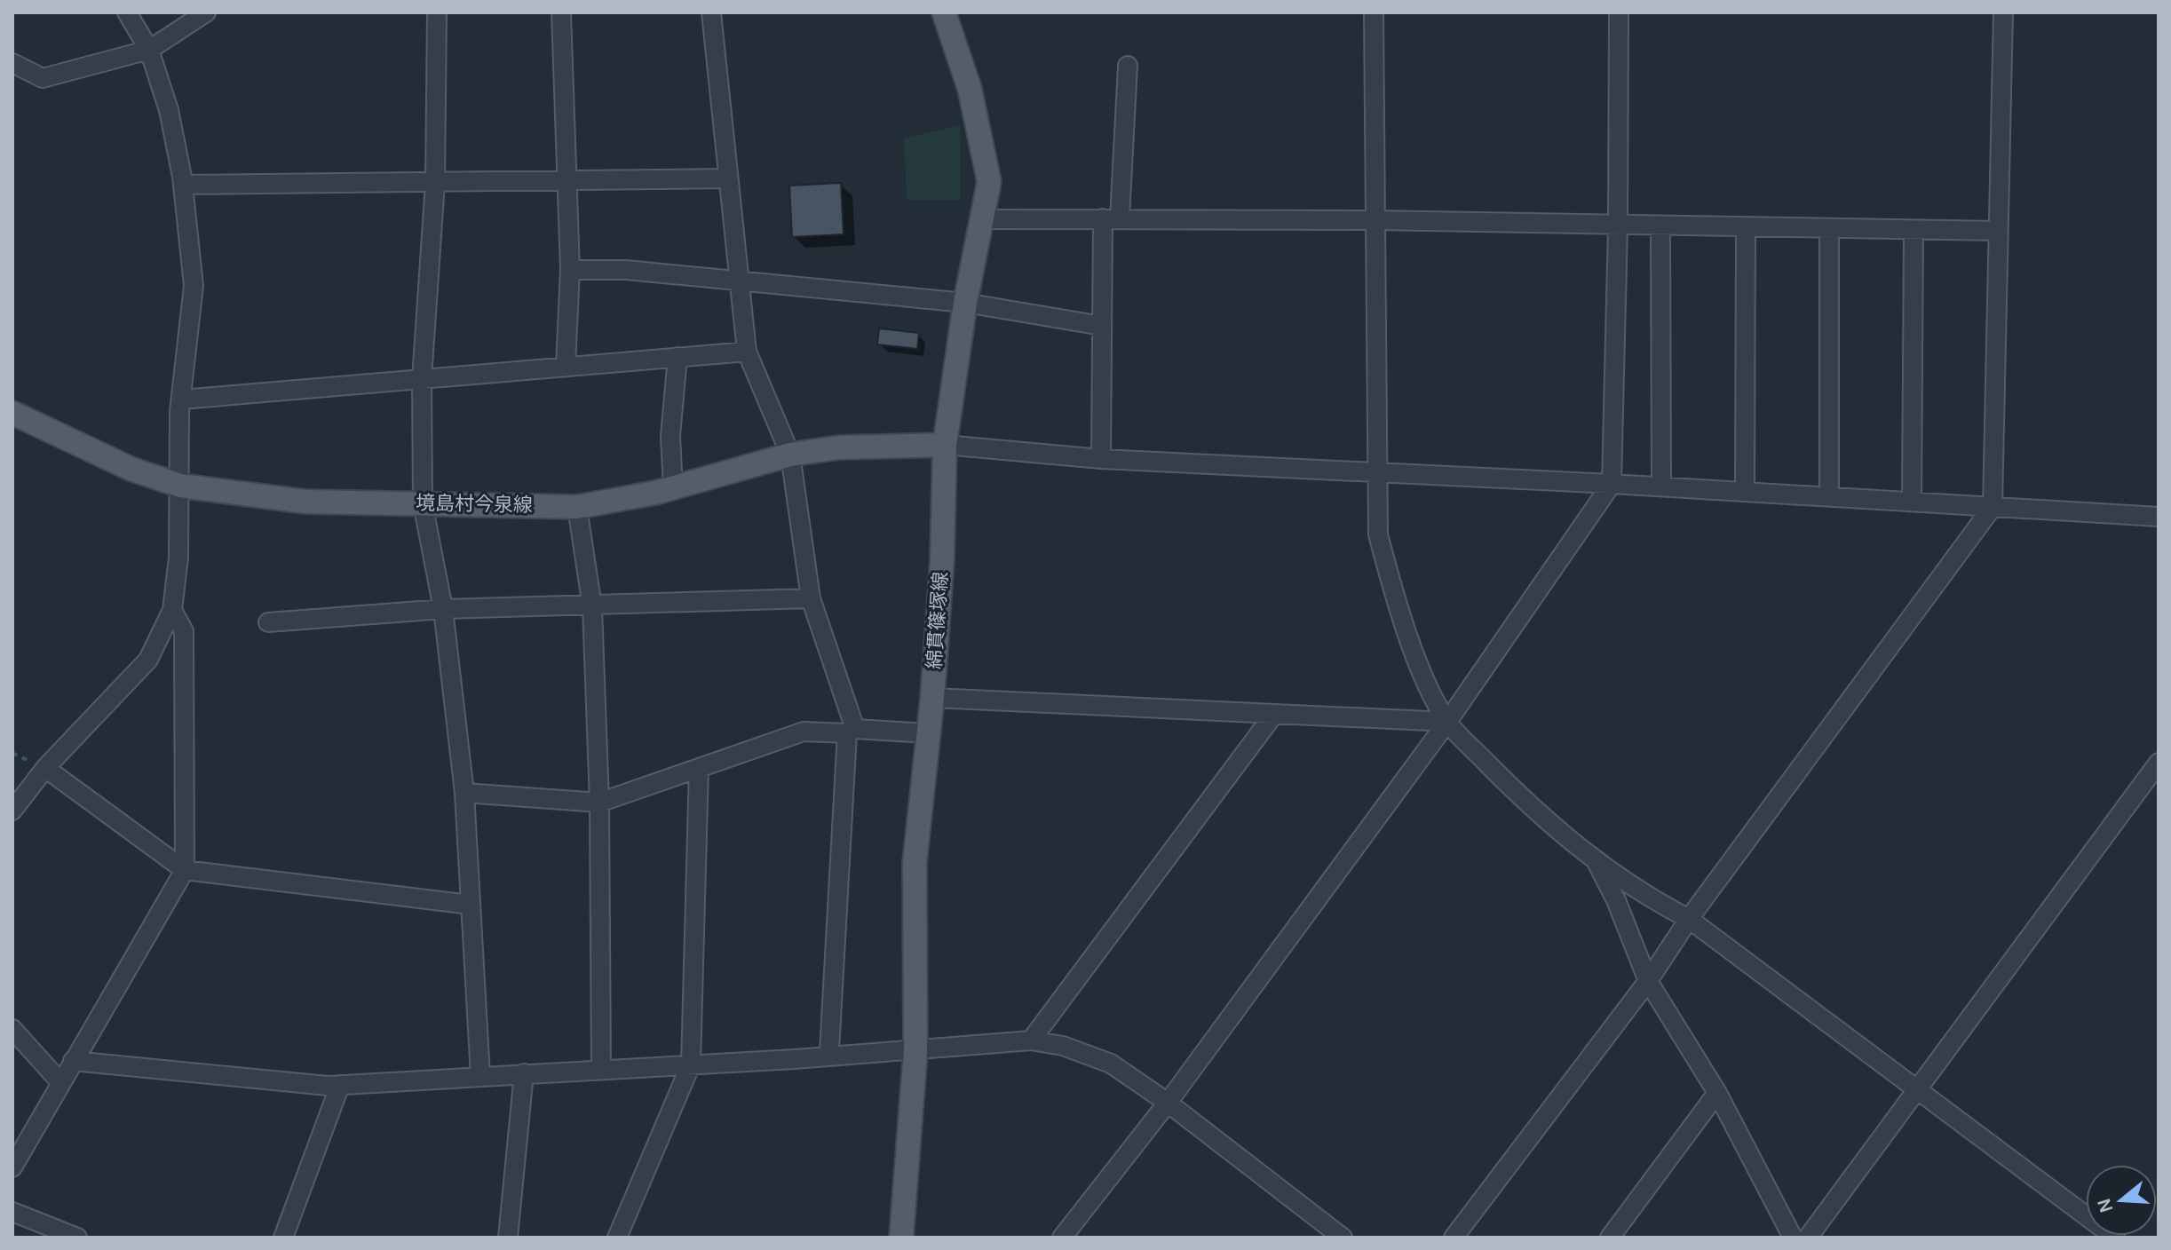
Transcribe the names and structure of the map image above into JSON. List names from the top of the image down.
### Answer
{
  "streets": {
    "main road": ["境島村今泉線", "綿貫篠塚線"]
  },
  "crossings": [
    ["境島村今泉線", "綿貫篠塚線"]
  ],
  "north": "left"
}
